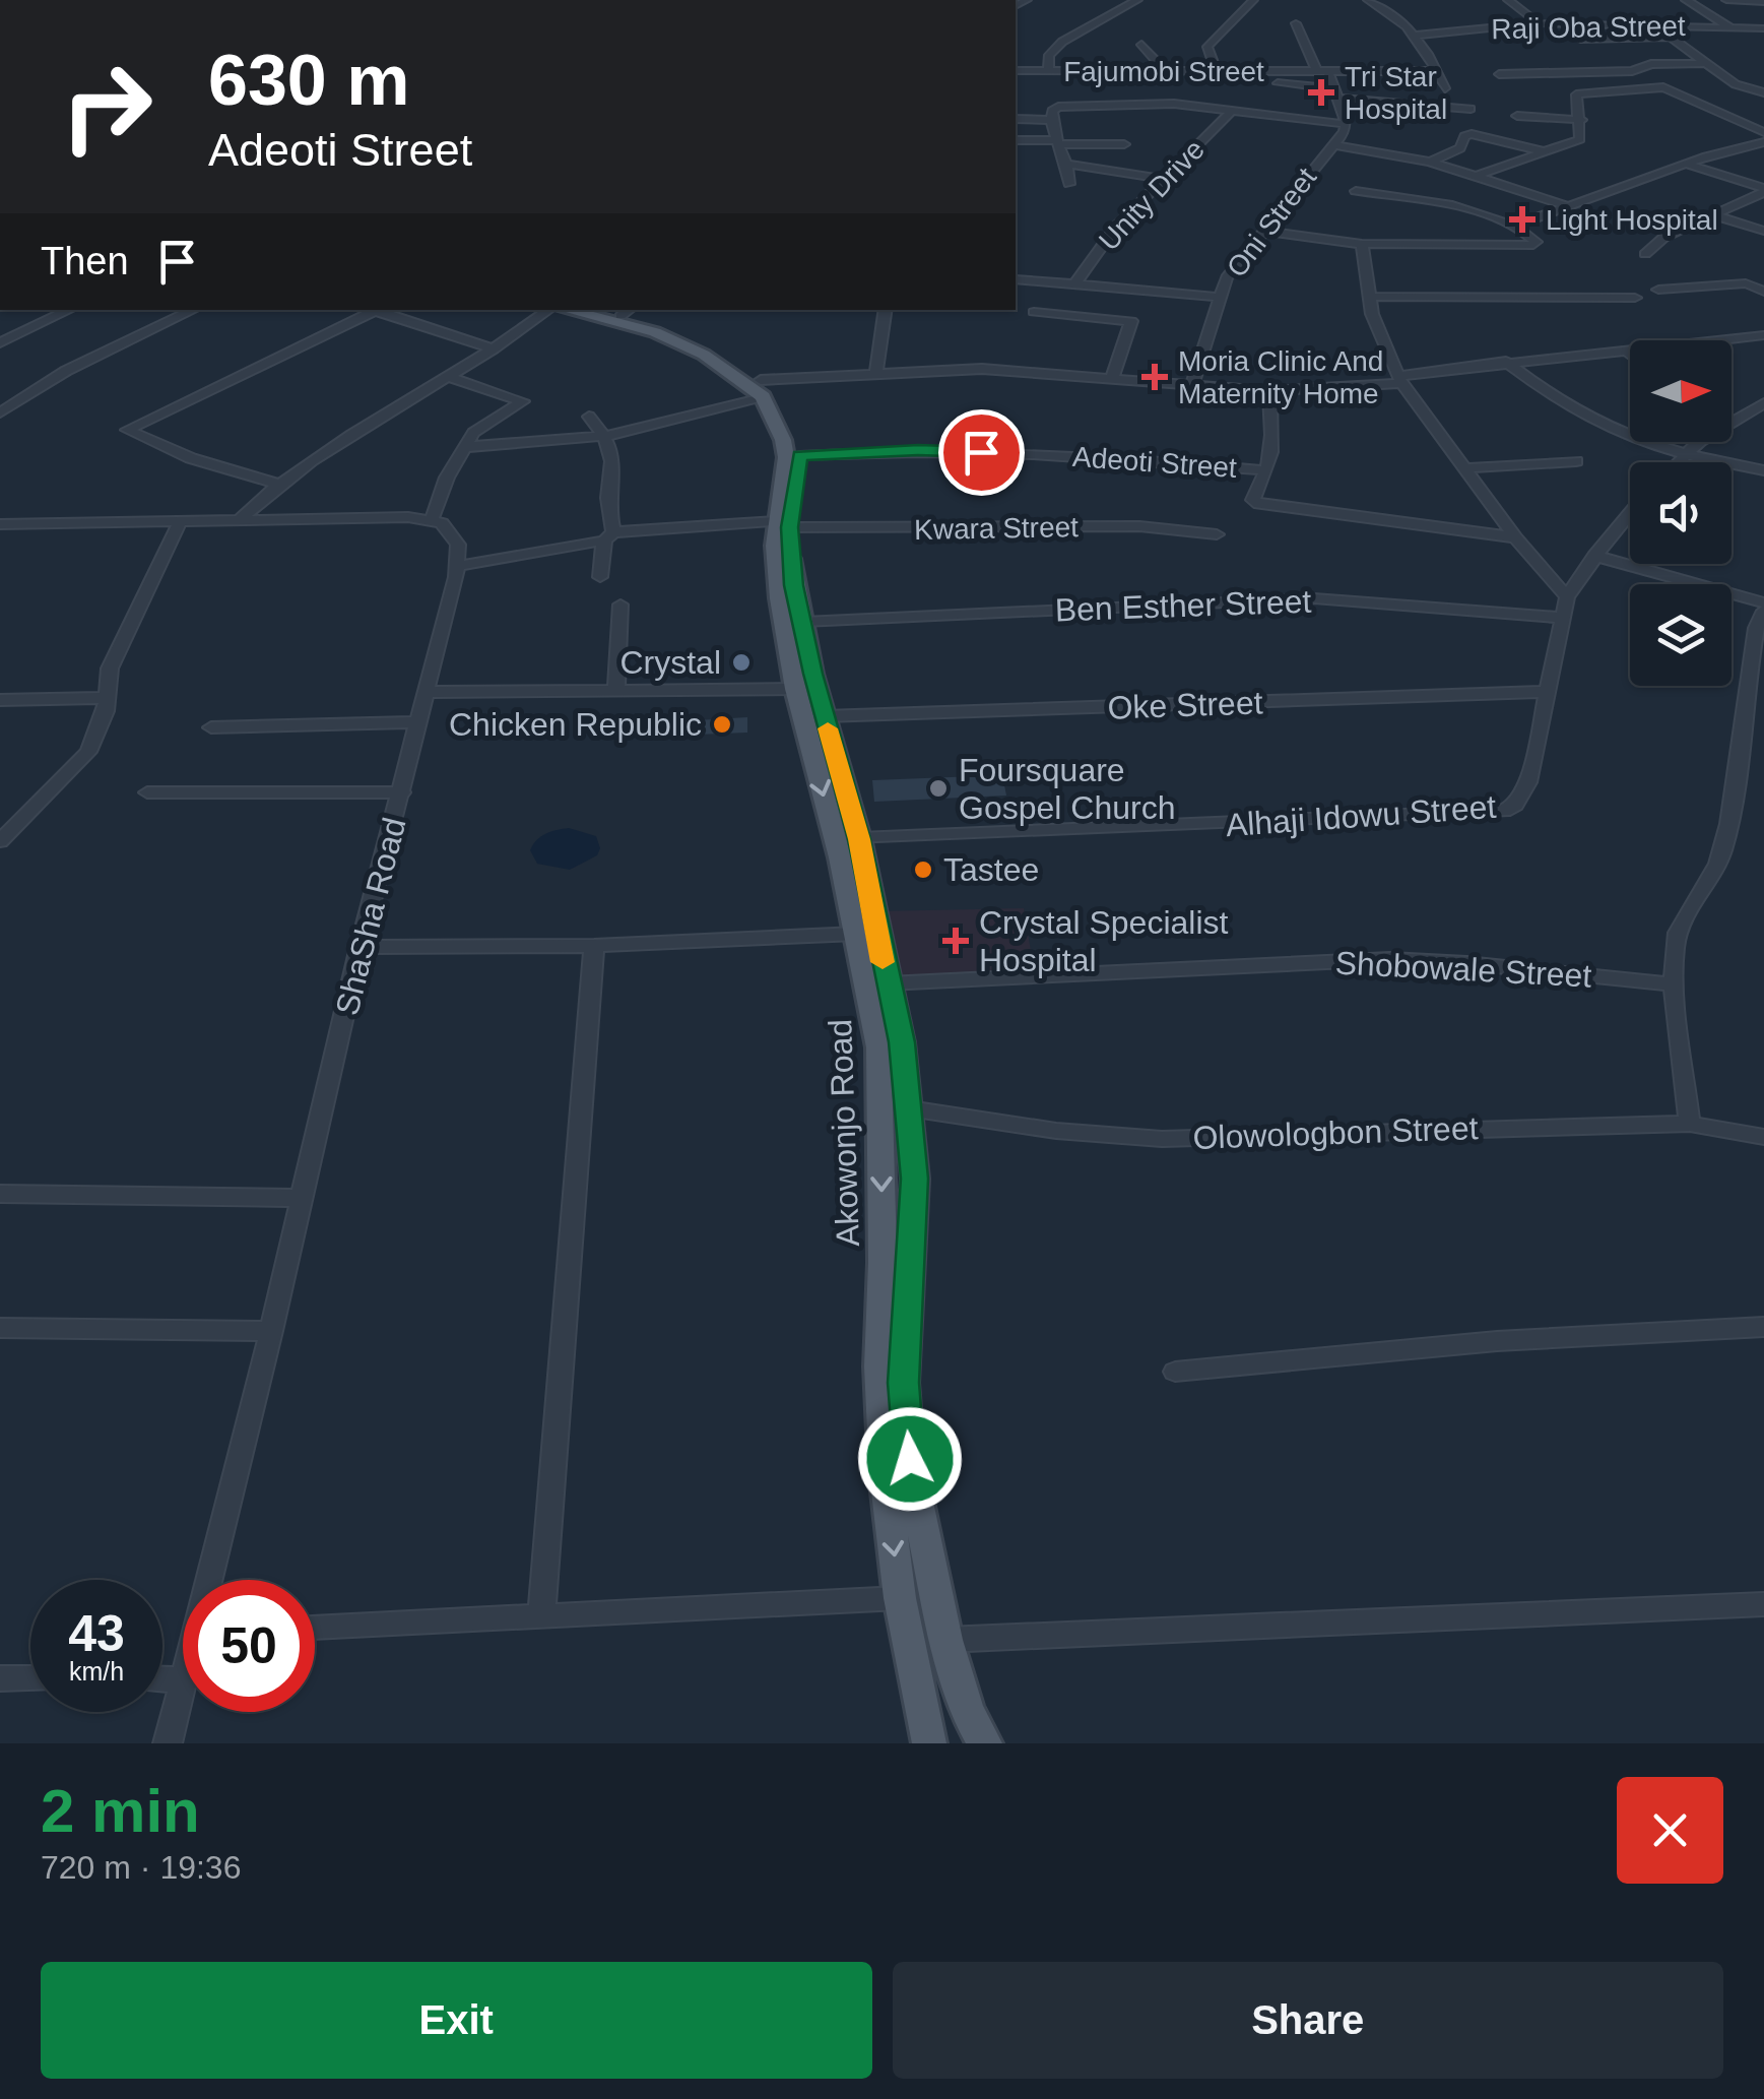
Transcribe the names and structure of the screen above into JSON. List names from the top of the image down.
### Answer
{
  "streets": {
    "main road": ["Akowonjo Road"],
    "street": [
      "Raji Oba Street",
      "Fajumobi Street",
      "Unity Drive",
      "Oni Street",
      "Adeoti Street",
      "Kwara Street",
      "Ben Esther Street",
      "Oke Street",
      "Alhaji Idowu Street",
      "ShaSha Road",
      "Shobowale Street",
      "Olowologbon Street"
    ]
  },
  "crossings": [
    ["Adeoti Street", "Akowonjo Road"],
    ["Kwara Street", "ShaSha Road"],
    ["Kwara Street", "Akowonjo Road"],
    ["Ben Esther Street", "Alhaji Idowu Street"],
    ["Ben Esther Street", "Akowonjo Road"],
    ["Oke Street", "Alhaji Idowu Street"],
    ["Oke Street", "Akowonjo Road"],
    ["Alhaji Idowu Street", "Akowonjo Road"],
    ["Shobowale Street", "Akowonjo Road"],
    ["Akowonjo Road", "Olowologbon Street"]
  ],
  "places": {
    "health": [
      "Tri Star Hospital",
      "Light Hospital",
      "Moria Clinic And Maternity Home",
      "Crystal Specialist Hospital"
    ],
    "other": [
      "Crystal",
      "Chicken Republic",
      "Foursquare Gospel Church",
      "Tastee"
    ]
  },
  "north": "right",
  "page": {
    "turn": ["630 m", "Adeoti Street"],
    "then": "Then",
    "speed": "43 km/h",
    "limit": "50",
    "heading": ["2 min", "720 m · 19:36"],
    "buttons": ["Exit", "Share"]
  }
}
